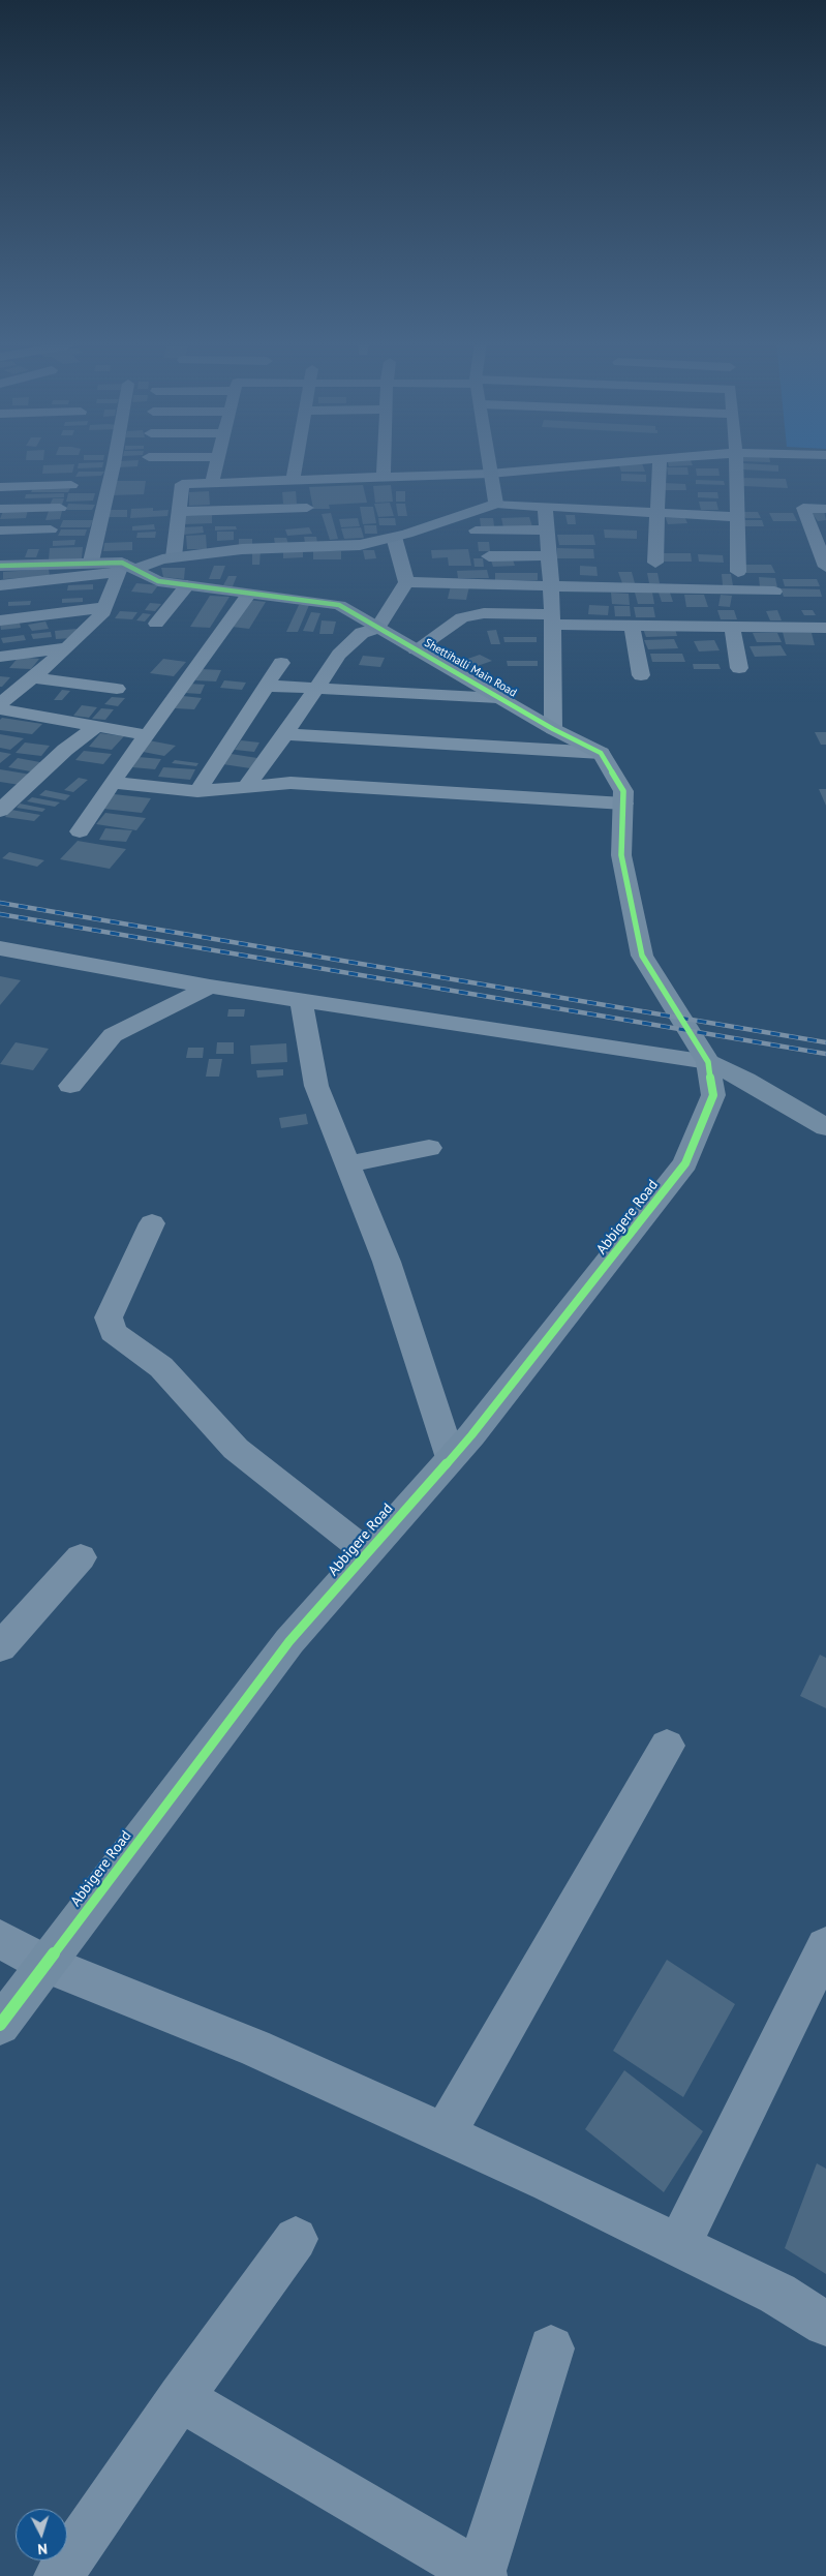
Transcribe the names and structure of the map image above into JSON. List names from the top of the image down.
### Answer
{
  "streets": {
    "street": ["Shettihalli Main Road", "Abbigere Road"]
  },
  "north": "bottom"
}
